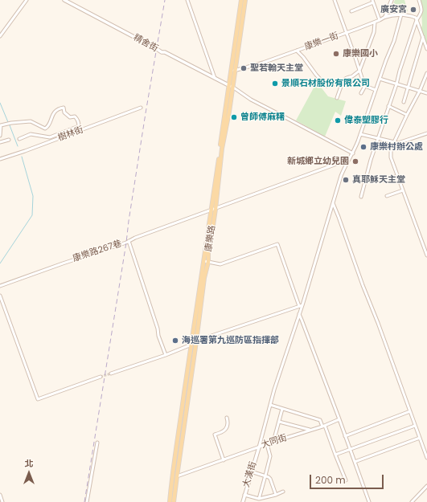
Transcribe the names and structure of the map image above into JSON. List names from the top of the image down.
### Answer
{
  "streets": {
    "main road": ["康樂路"],
    "street": [
      "康樂一街",
      "精舍街",
      "樹林街",
      "康樂路267巷",
      "大同街",
      "大漢街"
    ]
  },
  "crossings": [
    ["康樂一街", "康樂路"],
    ["精舍街", "康樂路"],
    ["康樂路", "康樂路267巷"],
    ["康樂路", "大同街"],
    ["大同街", "大漢街"]
  ],
  "places": [
    "廣安宮",
    "康樂國小",
    "聖若翰天主堂",
    "景順石材股份有限公司",
    "曾師傅麻糬",
    "偉泰塑膠行",
    "康樂村辦公處",
    "新城鄉立幼兒園",
    "真耶穌天主堂",
    "海巡署第九巡防區指揮部"
  ],
  "scale_bar": "200 m",
  "north": "top"
}
